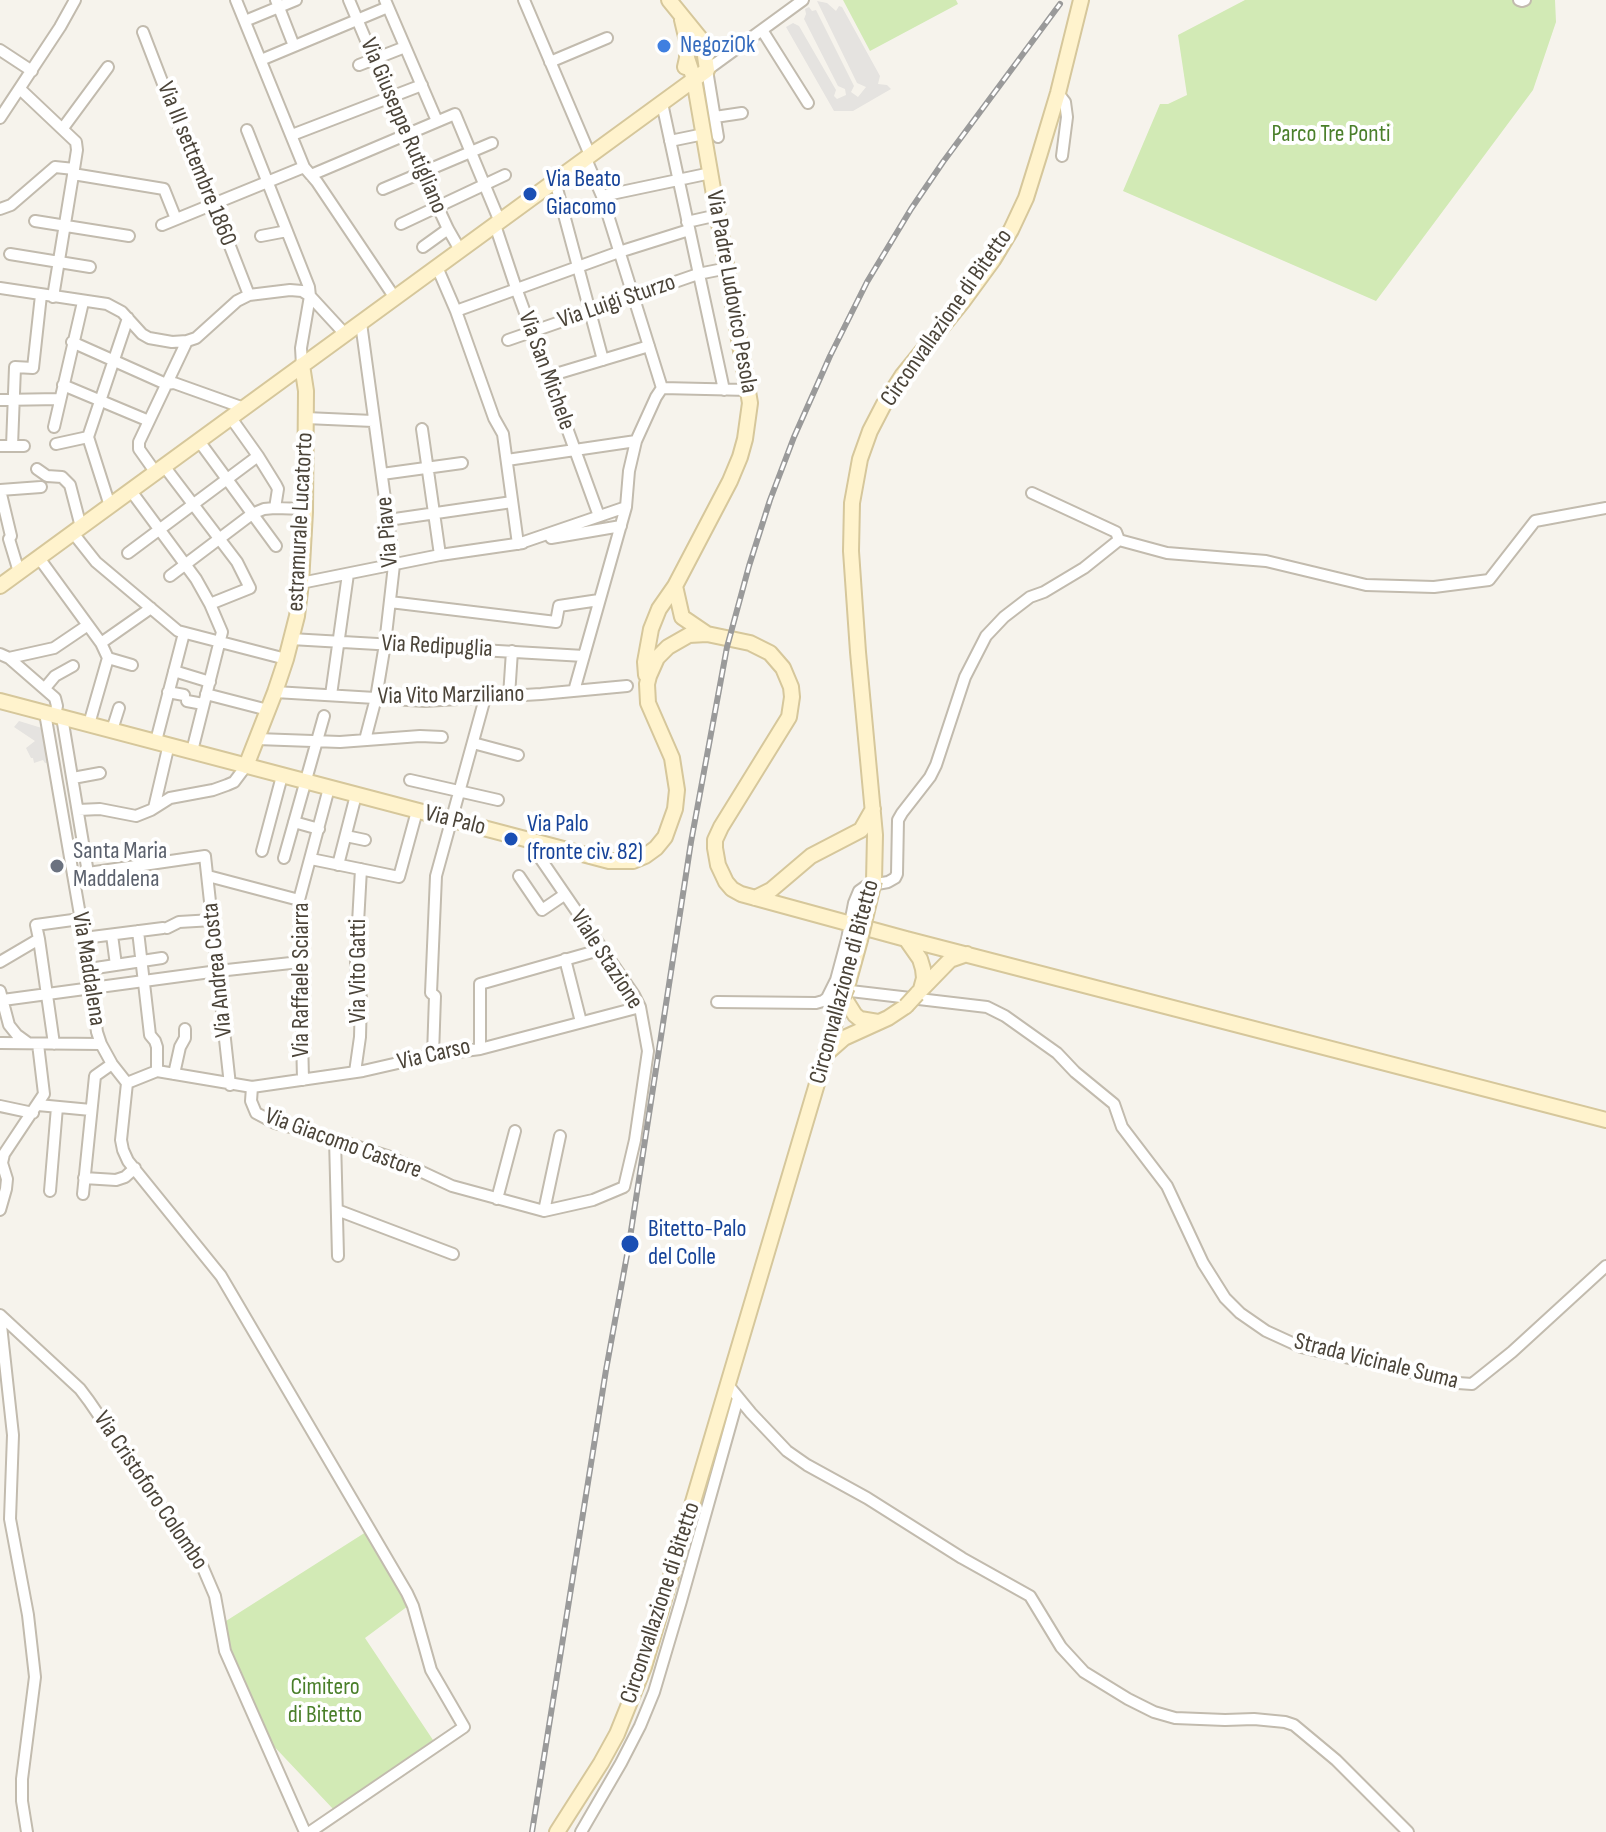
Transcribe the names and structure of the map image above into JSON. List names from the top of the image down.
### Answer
{
  "streets": {
    "main road": [
      "Via Padre Ludovico Pesola",
      "Circonvallazione di Bitetto",
      "estramurale Lucatorto",
      "Via Palo"
    ],
    "street": [
      "Via Giuseppe Rutigliano",
      "Via III settembre 1860",
      "Via Luigi Sturzo",
      "Via San Michele",
      "Via Piave",
      "Via Redipuglia",
      "Via Vito Marziliano",
      "Viale Stazione",
      "Via Maddalena",
      "Via Andrea Costa",
      "Via Vito Gatti",
      "Via Raffaele Sciarra",
      "Via Carso",
      "Via Giacomo Castore",
      "Strada Vicinale Suma",
      "Via Cristoforo Colombo"
    ]
  },
  "crossings": [
    ["Via Padre Ludovico Pesola", "Via Luigi Sturzo"],
    ["Via Padre Ludovico Pesola", "Via Palo"],
    ["Via Luigi Sturzo", "Via San Michele"],
    ["Circonvallazione di Bitetto", "Strada Vicinale Suma"],
    ["estramurale Lucatorto", "Via Redipuglia"],
    ["estramurale Lucatorto", "Via Vito Marziliano"],
    ["estramurale Lucatorto", "Via Palo"],
    ["Via Piave", "Via Redipuglia"],
    ["Via Piave", "Via Vito Marziliano"],
    ["Via Palo", "Viale Stazione"],
    ["Via Palo", "Via Maddalena"],
    ["Via Palo", "Via Raffaele Sciarra"],
    ["Viale Stazione", "Via Carso"],
    ["Viale Stazione", "Via Giacomo Castore"],
    ["Via Andrea Costa", "Via Giacomo Castore"],
    ["Via Vito Gatti", "Via Carso"],
    ["Via Raffaele Sciarra", "Via Carso"],
    ["Via Carso", "Via Giacomo Castore"]
  ],
  "parks": ["Parco Tre Ponti", "Cimitero di Bitetto"],
  "places": [
    "NegoziOk",
    "Via Beato Giacomo",
    "Via Palo (fronte civ. 82)",
    "Santa Maria Maddalena",
    "Bitetto-Palo del Colle"
  ]
}
